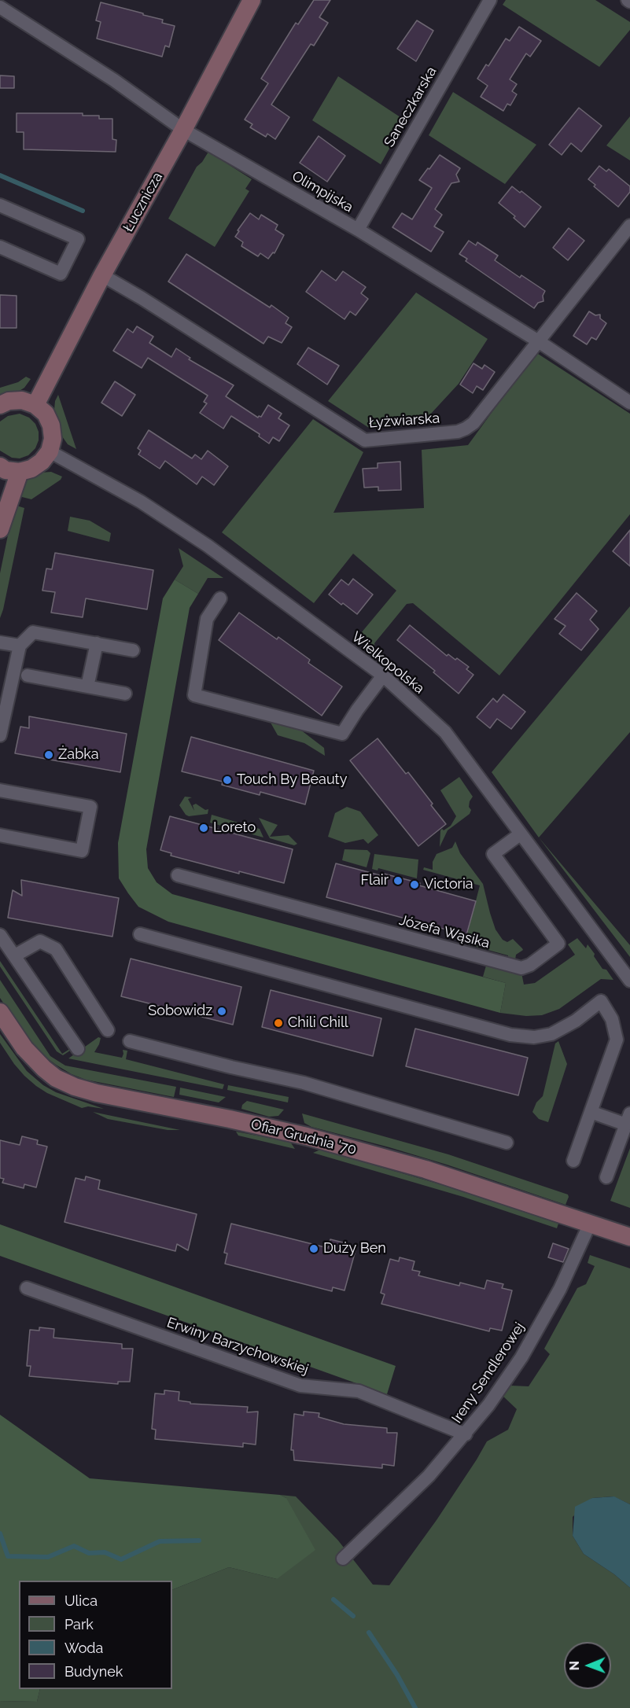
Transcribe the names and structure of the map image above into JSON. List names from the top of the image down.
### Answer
{
  "streets": {
    "street": [
      "Saneczkarska",
      "Olimpijska",
      "Łucznicza",
      "Łyżwiarska",
      "Wielkopolska",
      "Józefa Wąsika",
      "Ofiar Grudnia '70",
      "Erwiny Barzychowskiej",
      "Ireny Sendlerowej"
    ]
  },
  "crossings": [
    ["Saneczkarska", "Olimpijska"],
    ["Olimpijska", "Łucznicza"],
    ["Olimpijska", "Łyżwiarska"],
    ["Łucznicza", "Łyżwiarska"],
    ["Wielkopolska", "Józefa Wąsika"],
    ["Ofiar Grudnia '70", "Ireny Sendlerowej"],
    ["Erwiny Barzychowskiej", "Ireny Sendlerowej"]
  ],
  "places": [
    "Żabka",
    "Touch By Beauty",
    "Loreto",
    "Flair",
    "Victoria",
    "Sobowidz",
    "Chili Chill",
    "Duży Ben"
  ],
  "legend": [
    "Ulica",
    "Park",
    "Woda",
    "Budynek"
  ],
  "north": "left"
}
